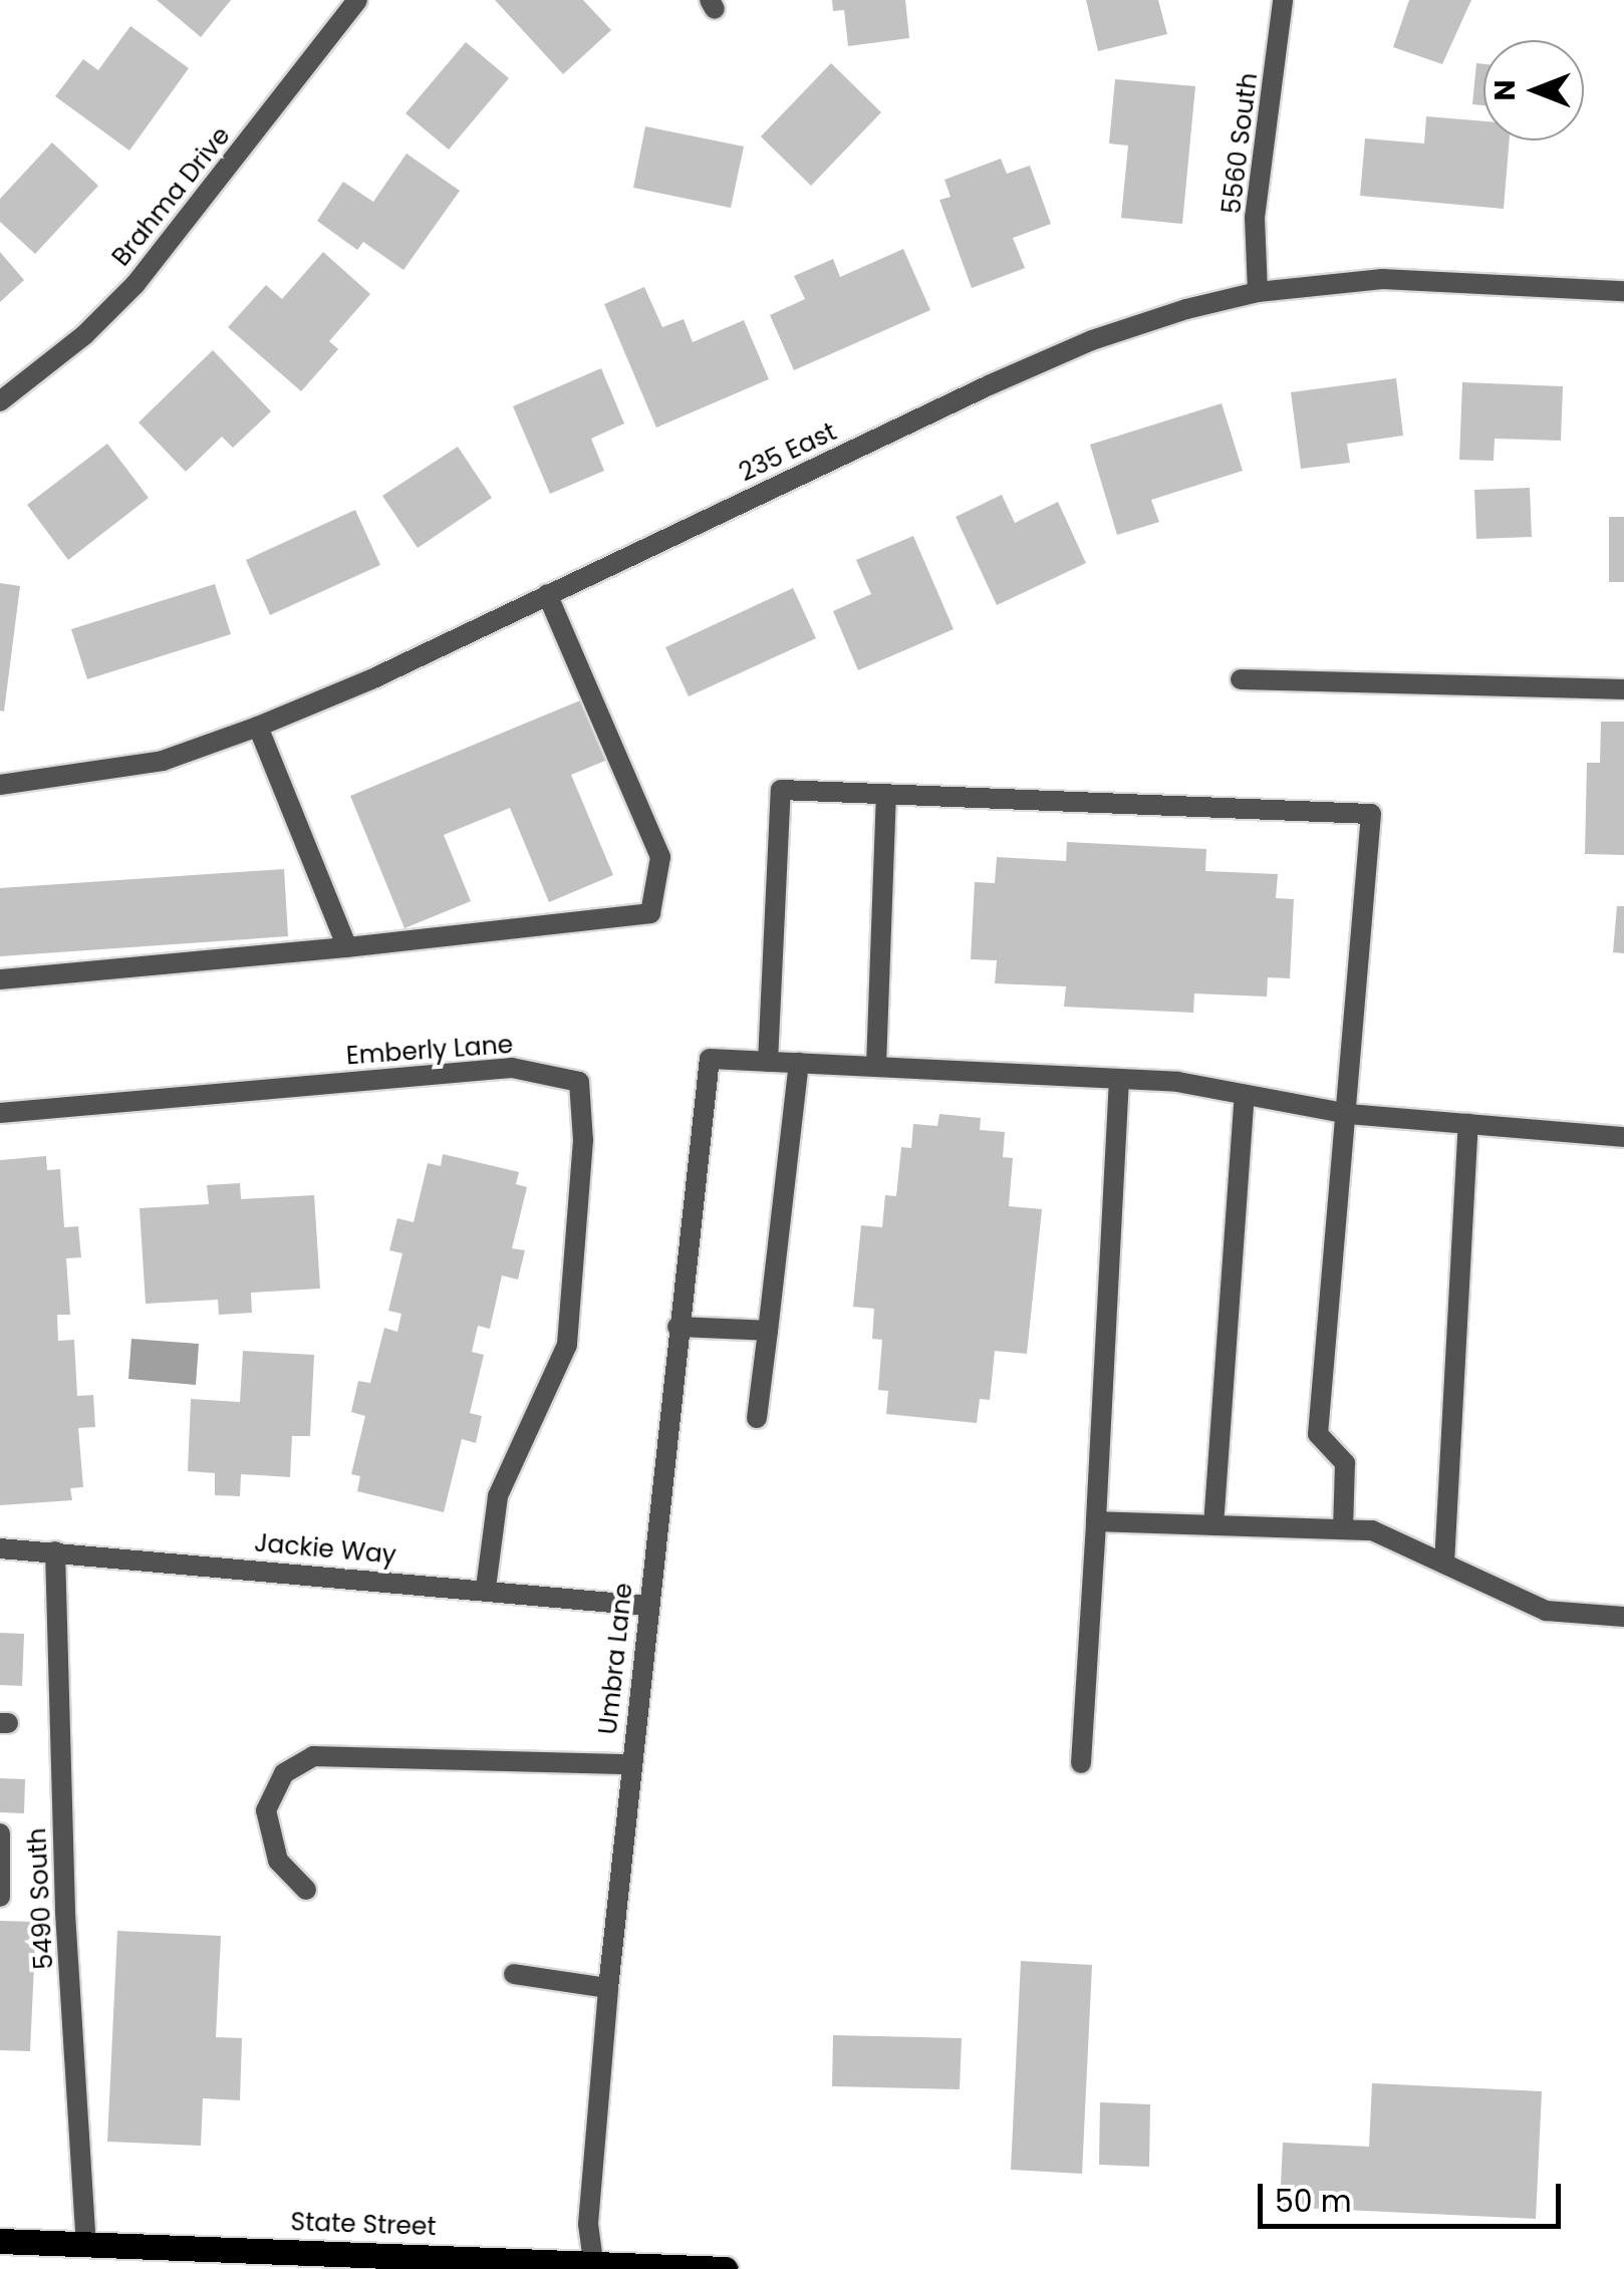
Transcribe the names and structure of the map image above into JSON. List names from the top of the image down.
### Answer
{
  "streets": {
    "main road": ["State Street"],
    "street": [
      "5560 South",
      "Brahma Drive",
      "235 East",
      "Emberly Lane",
      "Jackie Way",
      "Umbra Lane",
      "5490 South"
    ]
  },
  "crossings": [
    ["5560 South", "235 East"],
    ["Emberly Lane", "Jackie Way"],
    ["Jackie Way", "Umbra Lane"],
    ["Jackie Way", "5490 South"],
    ["Umbra Lane", "State Street"],
    ["5490 South", "State Street"]
  ],
  "scale_bar": "50 m",
  "north": "left"
}
